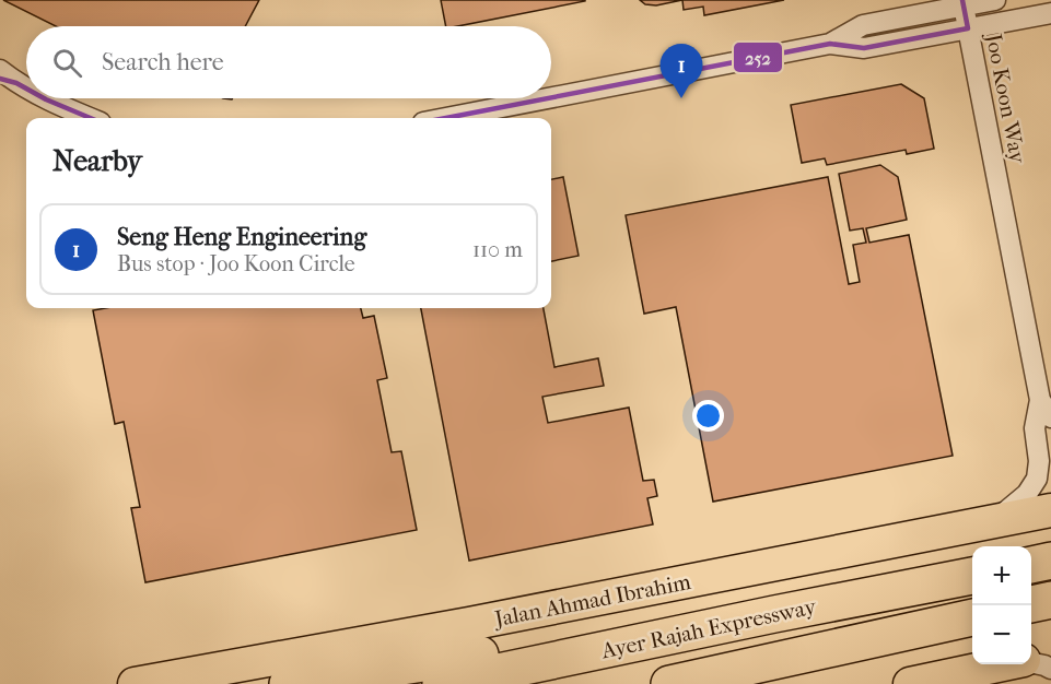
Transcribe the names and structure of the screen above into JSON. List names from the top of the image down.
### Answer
{
  "streets": {
    "highway": ["Ayer Rajah Expressway"],
    "main road": ["Jalan Ahmad Ibrahim"],
    "street": ["Joo Koon Way"]
  },
  "crossings": [
    ["Joo Koon Way", "Jalan Ahmad Ibrahim"]
  ],
  "lines": ["transit line 252"],
  "page": {
    "search": "Search here",
    "pins": "1",
    "heading": "Nearby",
    "list": [
      {
        "mark": "1",
        "name": "Seng Heng Engineering",
        "note": "Bus stop · Joo Koon Circle",
        "value": "110 m"
      }
    ],
    "map_buttons": ["+", "−"]
  }
}
